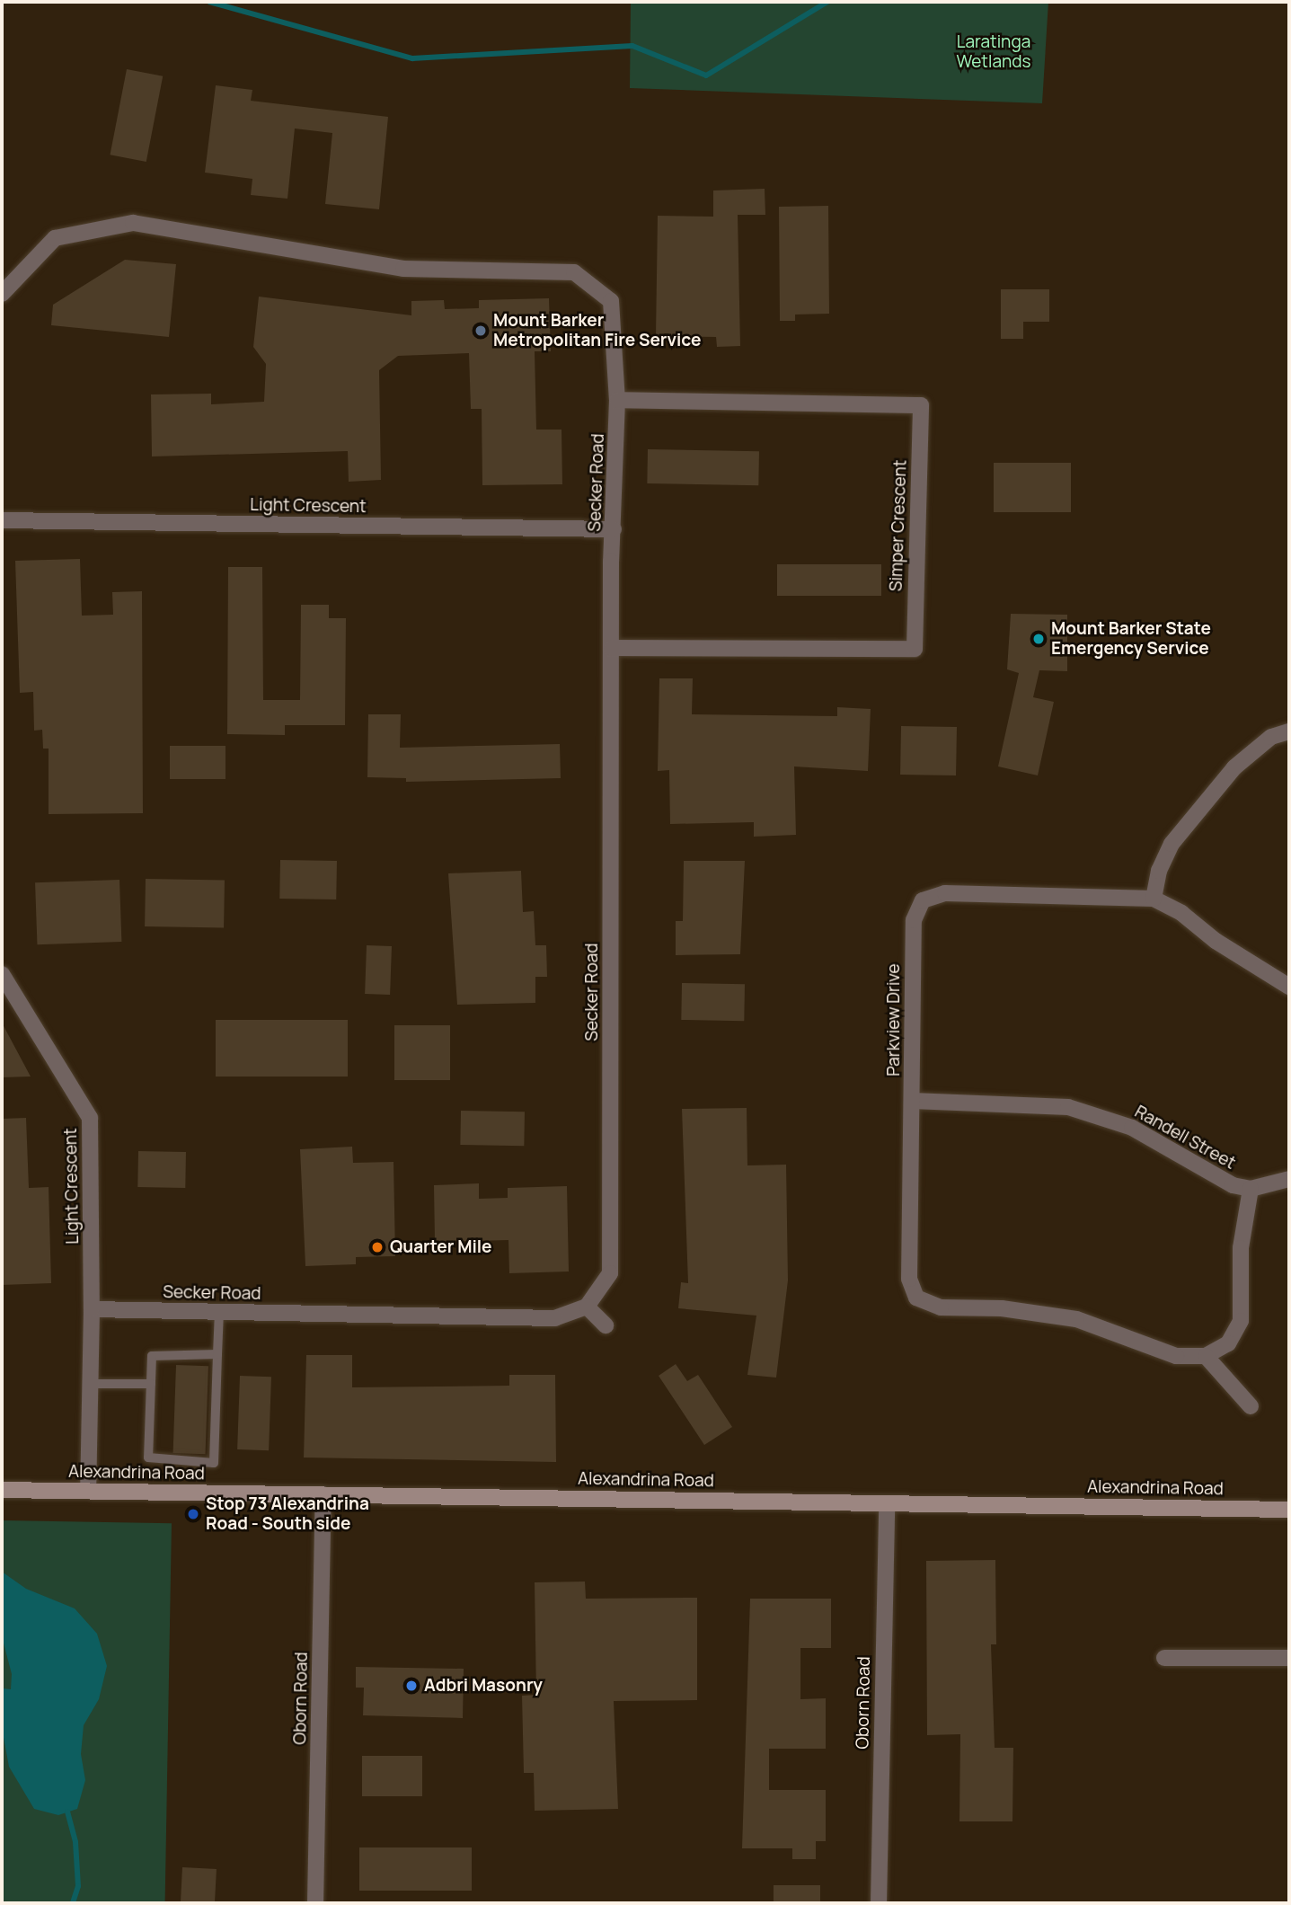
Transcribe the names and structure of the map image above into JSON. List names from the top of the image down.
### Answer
{
  "streets": {
    "main road": ["Alexandrina Road"],
    "street": [
      "Secker Road",
      "Light Crescent",
      "Simper Crescent",
      "Parkview Drive",
      "Randell Street",
      "Oborn Road"
    ]
  },
  "crossings": [
    ["Secker Road", "Light Crescent"],
    ["Secker Road", "Simper Crescent"],
    ["Parkview Drive", "Randell Street"],
    ["Alexandrina Road", "Oborn Road"]
  ],
  "parks": ["Laratinga Wetlands"],
  "places": [
    "Mount Barker Metropolitan Fire Service",
    "Mount Barker State Emergency Service",
    "Quarter Mile",
    "Stop 73 Alexandrina Road - South side",
    "Adbri Masonry"
  ]
}
